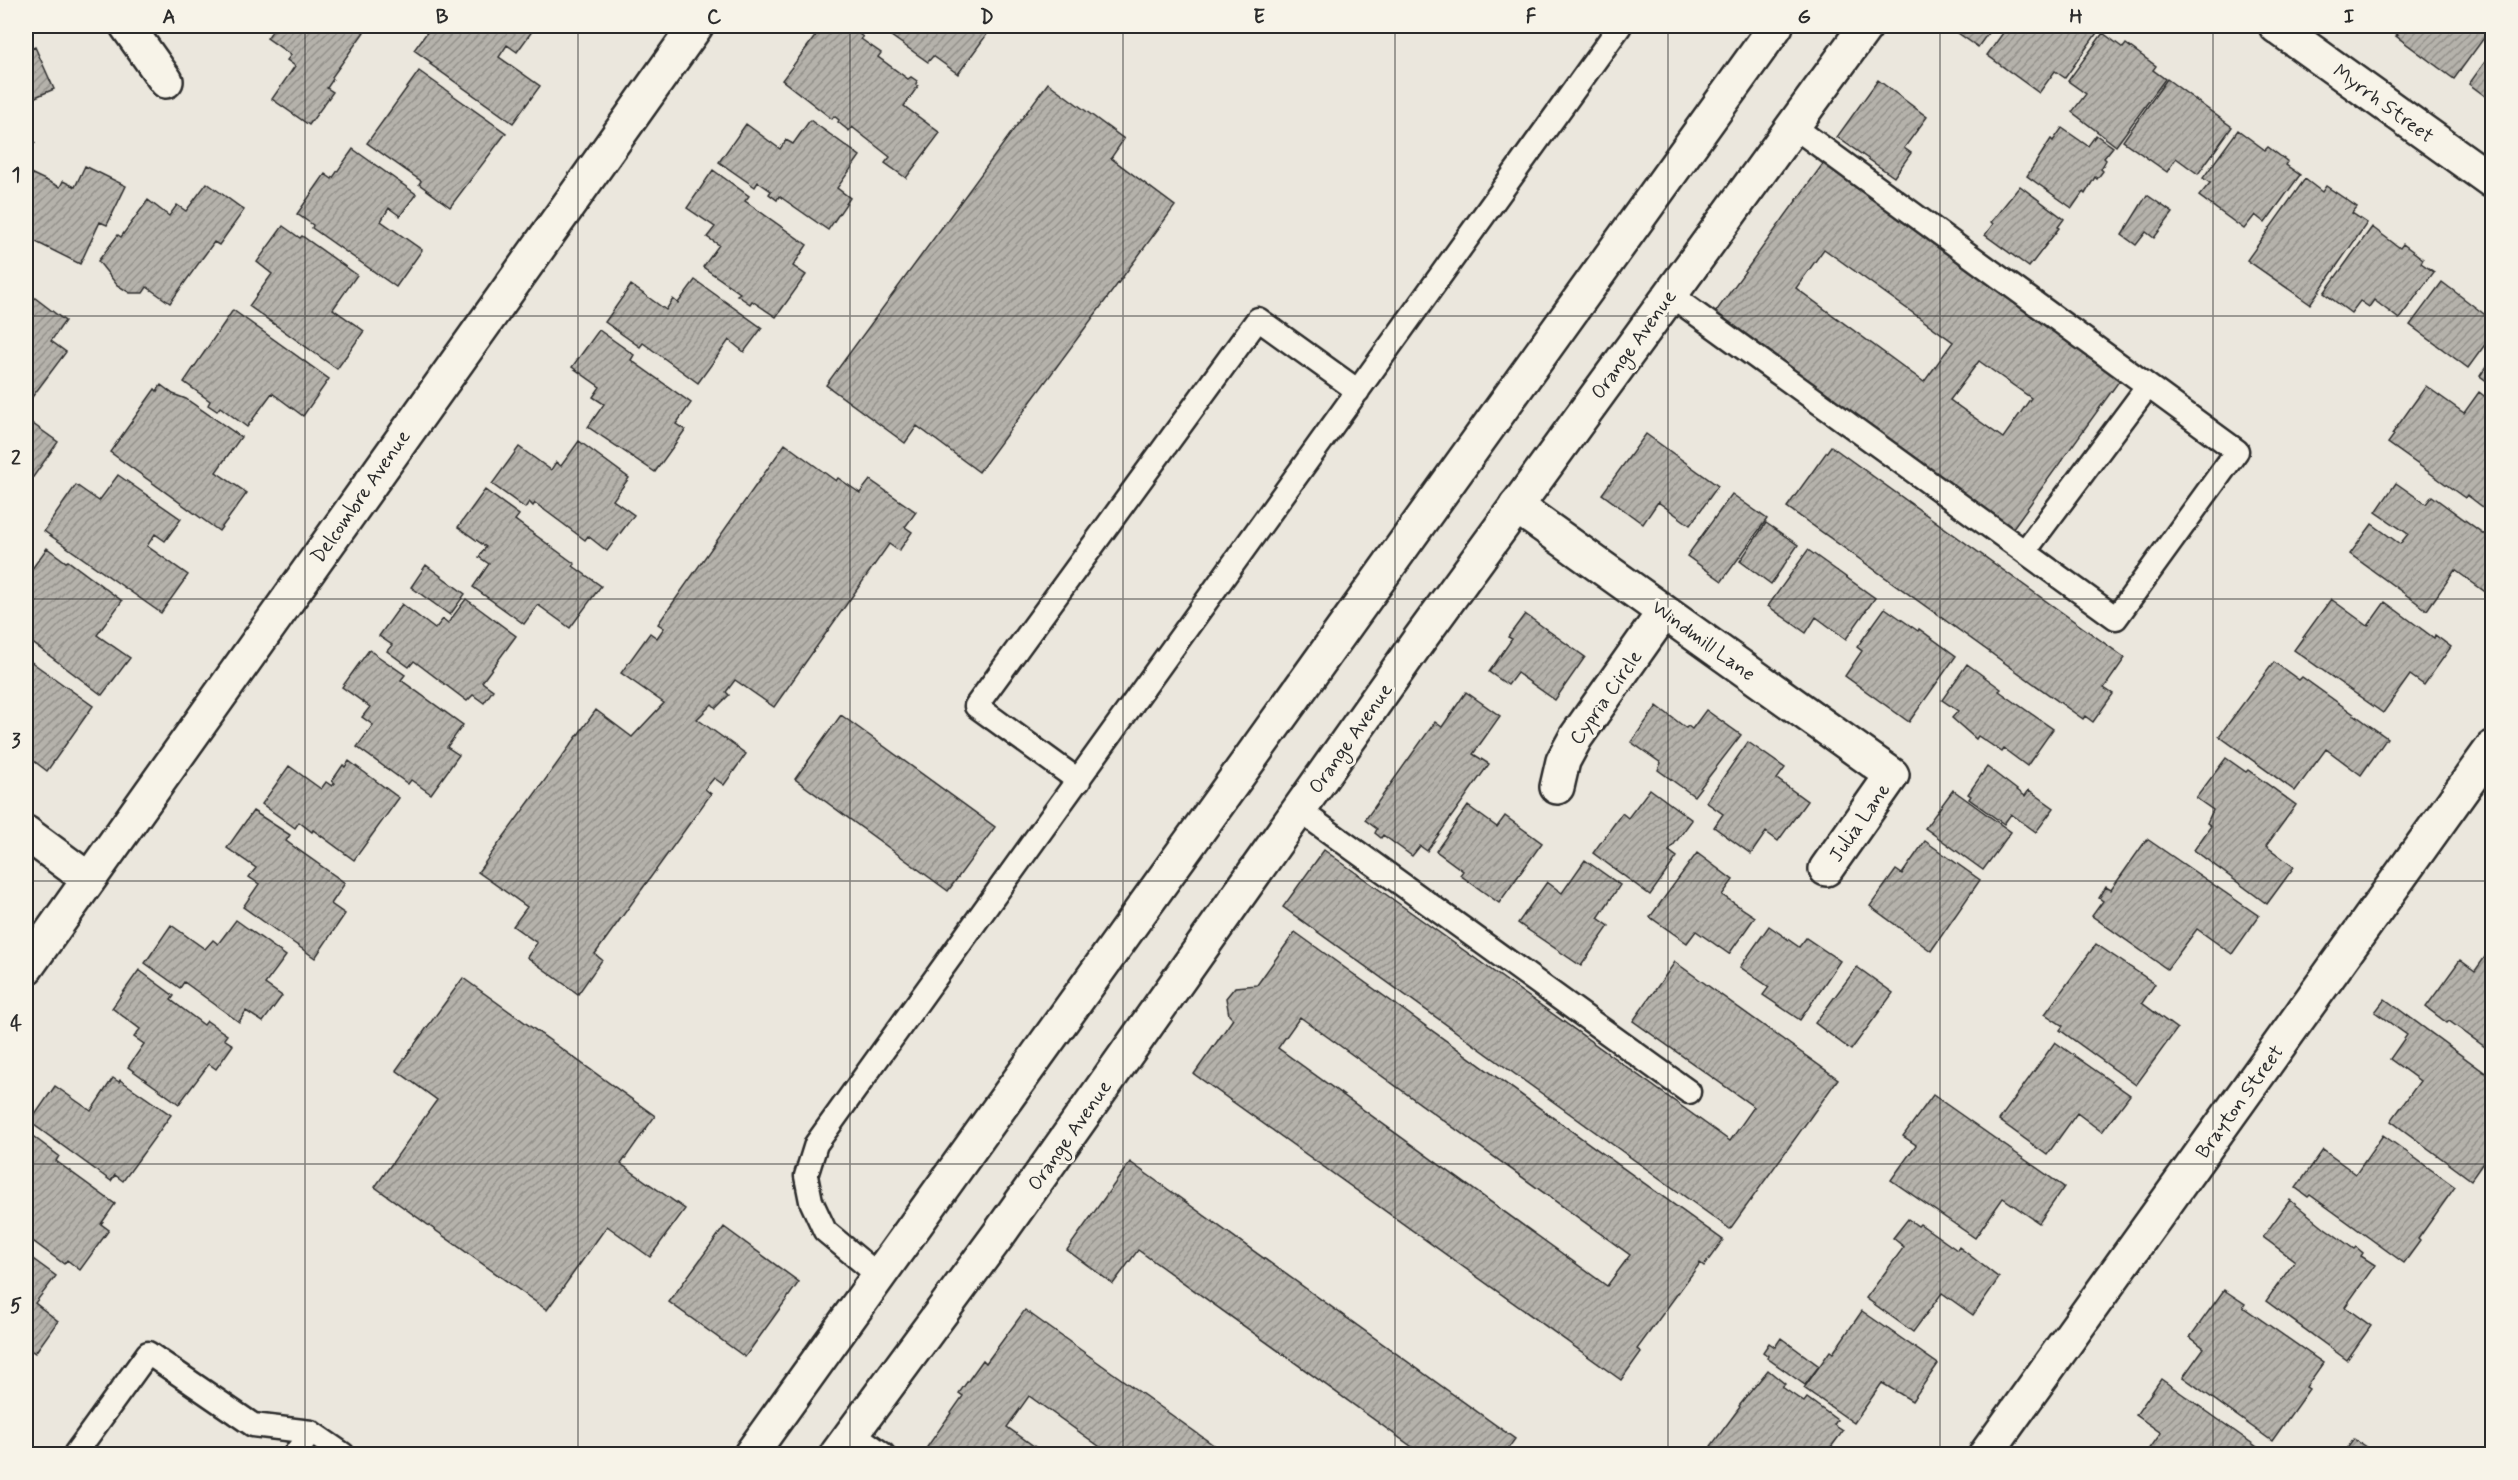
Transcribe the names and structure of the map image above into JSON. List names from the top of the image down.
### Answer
{
  "streets": {
    "street": [
      "Myrrh Street",
      "Orange Avenue",
      "Delcombre Avenue",
      "Windmill Lane",
      "Cypria Circle",
      "Julia Lane",
      "Brayton Street"
    ]
  },
  "crossings": [
    ["Orange Avenue", "Windmill Lane"],
    ["Windmill Lane", "Cypria Circle"],
    ["Windmill Lane", "Julia Lane"]
  ],
  "grid": {
    "columns": [
      "A",
      "B",
      "C",
      "D",
      "E",
      "F",
      "G",
      "H",
      "I"
    ],
    "rows": [
      "1",
      "2",
      "3",
      "4",
      "5"
    ]
  }
}
